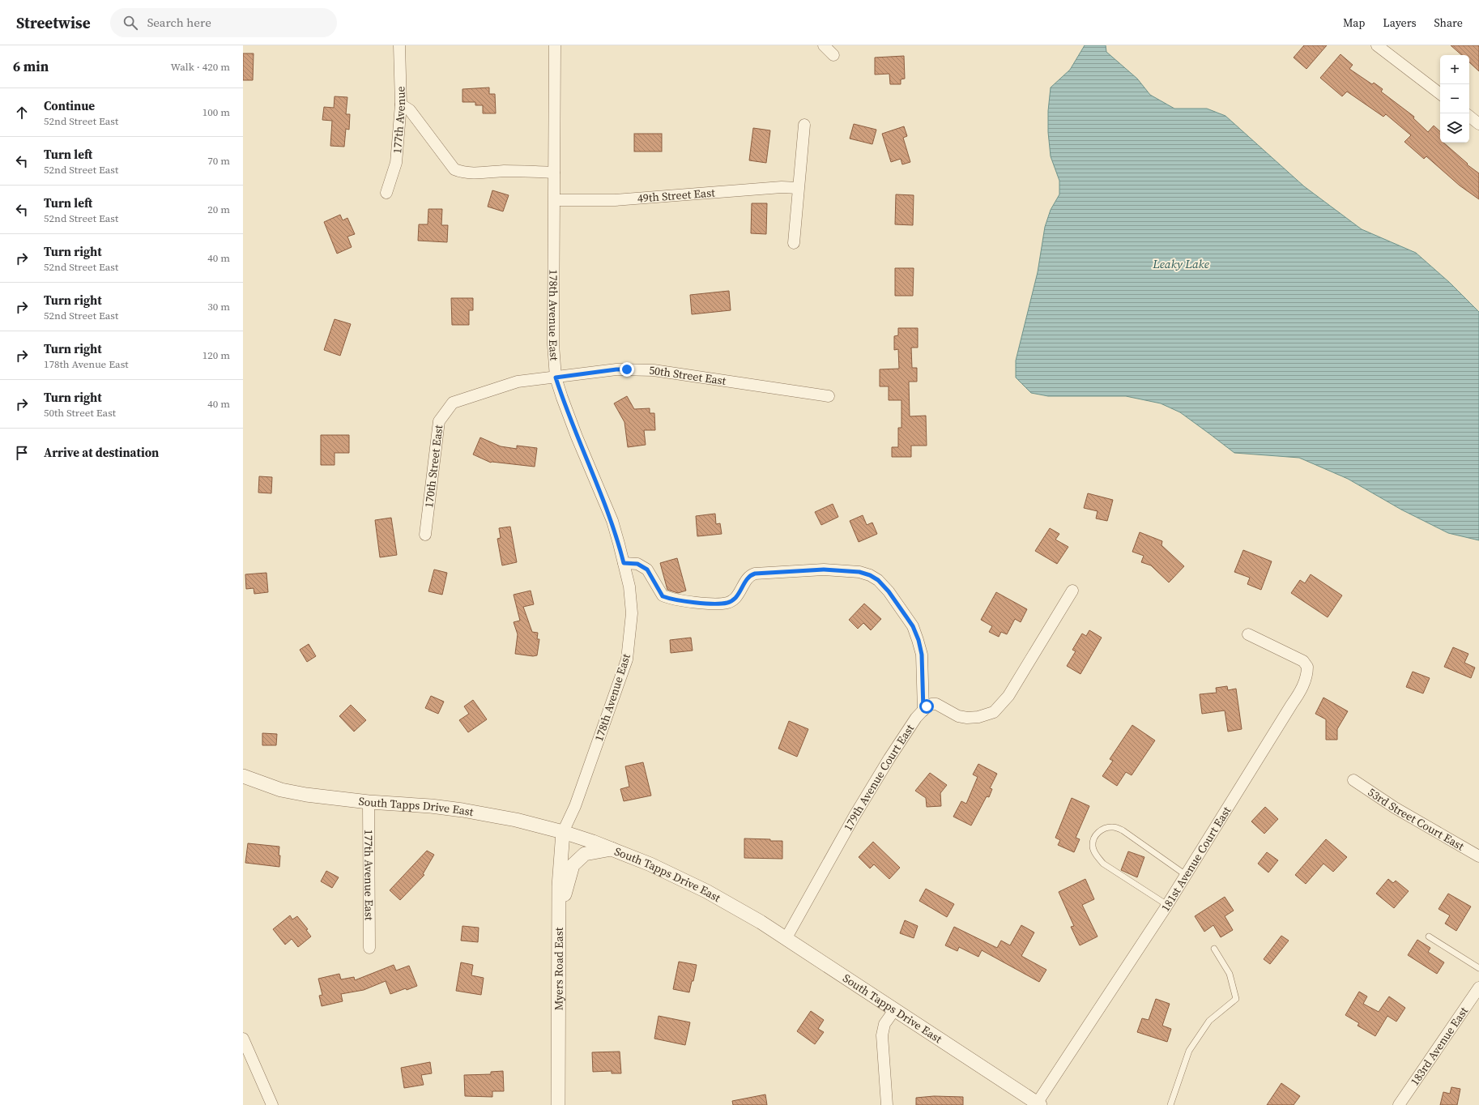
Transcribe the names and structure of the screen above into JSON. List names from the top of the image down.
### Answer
{
  "streets": {
    "street": [
      "177th Avenue",
      "49th Street East",
      "178th Avenue East",
      "50th Street East",
      "170th Street East",
      "179th Avenue Court East",
      "South Tapps Drive East",
      "53rd Street Court East",
      "181st Avenue Court East",
      "177th Avenue East",
      "Myers Road East",
      "183rd Avenue East"
    ]
  },
  "crossings": [
    ["49th Street East", "178th Avenue East"],
    ["178th Avenue East", "50th Street East"],
    ["178th Avenue East", "South Tapps Drive East"],
    ["178th Avenue East", "Myers Road East"],
    ["50th Street East", "170th Street East"],
    ["179th Avenue Court East", "South Tapps Drive East"],
    ["South Tapps Drive East", "181st Avenue Court East"],
    ["South Tapps Drive East", "177th Avenue East"],
    ["South Tapps Drive East", "Myers Road East"]
  ],
  "water": ["Leaky Lake"],
  "page": {
    "header": "Streetwise",
    "search": "Search here",
    "nav": ["Map", "Layers", "Share"],
    "heading": ["6 min", "Walk · 420 m"],
    "map_buttons": ["+", "−"],
    "list": [
      ["Continue", "52nd Street East", "100 m"],
      ["Turn left", "52nd Street East", "70 m"],
      ["Turn left", "52nd Street East", "20 m"],
      ["Turn right", "52nd Street East", "40 m"],
      ["Turn right", "52nd Street East", "30 m"],
      ["Turn right", "178th Avenue East", "120 m"],
      ["Turn right", "50th Street East", "40 m"],
      "Arrive at destination"
    ]
  }
}
